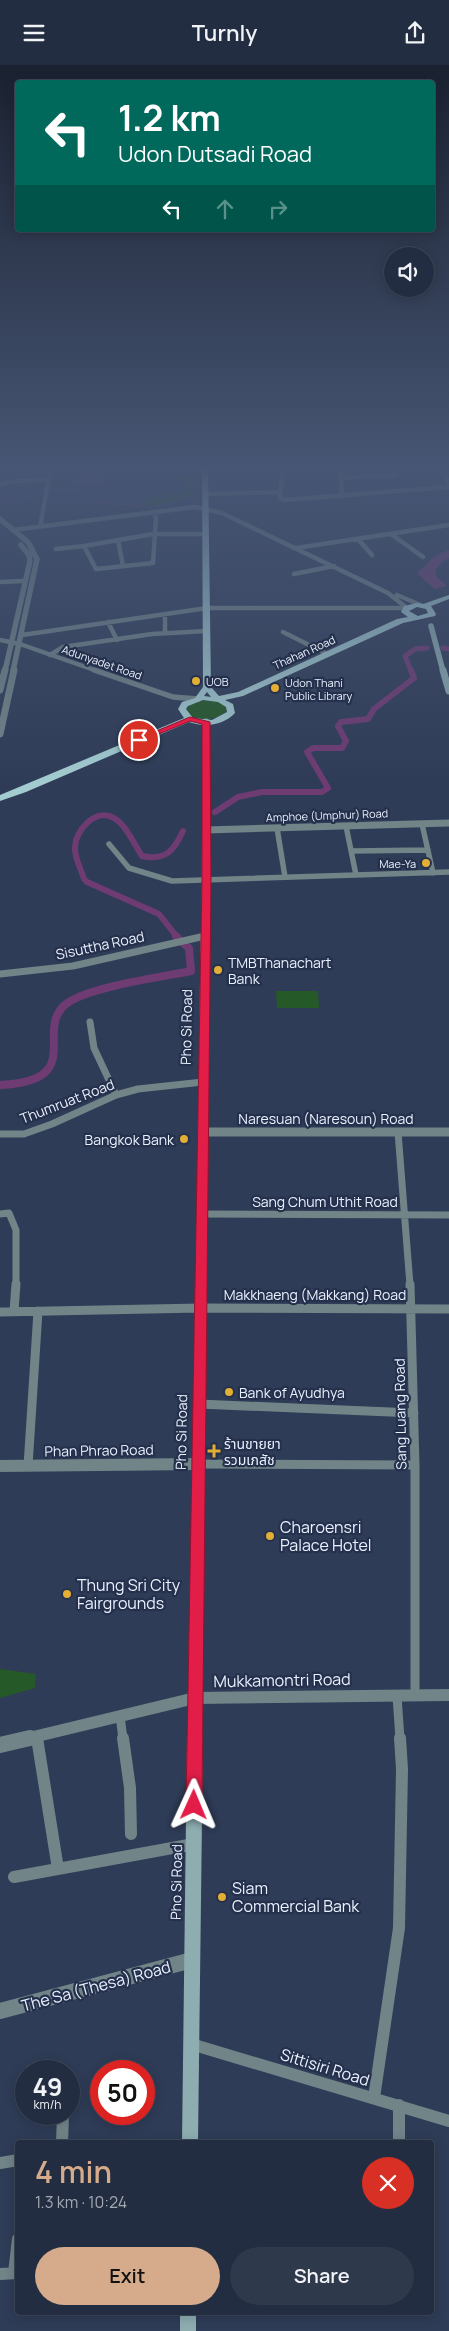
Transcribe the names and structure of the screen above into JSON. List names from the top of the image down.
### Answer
{
  "streets": {
    "main road": ["Thahan Road", "Pho Si Road"],
    "street": [
      "Adunyadet Road",
      "Amphoe (Umphur) Road",
      "Sisuttha Road",
      "Thumruat Road",
      "Naresuan (Naresoun) Road",
      "Sang Chum Uthit Road",
      "Makkhaeng (Makkang) Road",
      "Sang Luang Road",
      "Phan Phrao Road",
      "Mukkamontri Road",
      "The Sa (Thesa) Road",
      "Sittisiri Road"
    ]
  },
  "crossings": [
    ["Thahan Road", "Adunyadet Road"],
    ["Amphoe (Umphur) Road", "Pho Si Road"],
    ["Sisuttha Road", "Pho Si Road"],
    ["Pho Si Road", "Thumruat Road"],
    ["Pho Si Road", "Naresuan (Naresoun) Road"],
    ["Pho Si Road", "Sang Chum Uthit Road"],
    ["Pho Si Road", "Makkhaeng (Makkang) Road"],
    ["Pho Si Road", "Phan Phrao Road"],
    ["Pho Si Road", "Mukkamontri Road"],
    ["Pho Si Road", "The Sa (Thesa) Road"],
    ["Pho Si Road", "Sittisiri Road"],
    ["Naresuan (Naresoun) Road", "Sang Luang Road"],
    ["Sang Chum Uthit Road", "Sang Luang Road"],
    ["Makkhaeng (Makkang) Road", "Sang Luang Road"],
    ["Sang Luang Road", "Mukkamontri Road"]
  ],
  "places": {
    "other": [
      "UOB",
      "Udon Thani Public Library",
      "Mae-Ya",
      "TMBThanachart Bank",
      "Bangkok Bank",
      "Bank of Ayudhya",
      "Charoensri Palace Hotel",
      "Thung Sri City Fairgrounds",
      "Siam Commercial Bank"
    ],
    "health": ["ร้านขายยา รวมเภสัช"]
  },
  "page": {
    "header": "Turnly",
    "turn": ["1.2 km", "Udon Dutsadi Road"],
    "speed": "49 km/h",
    "limit": "50",
    "heading": ["4 min", "1.3 km · 10:24"],
    "buttons": ["Exit", "Share"]
  }
}
